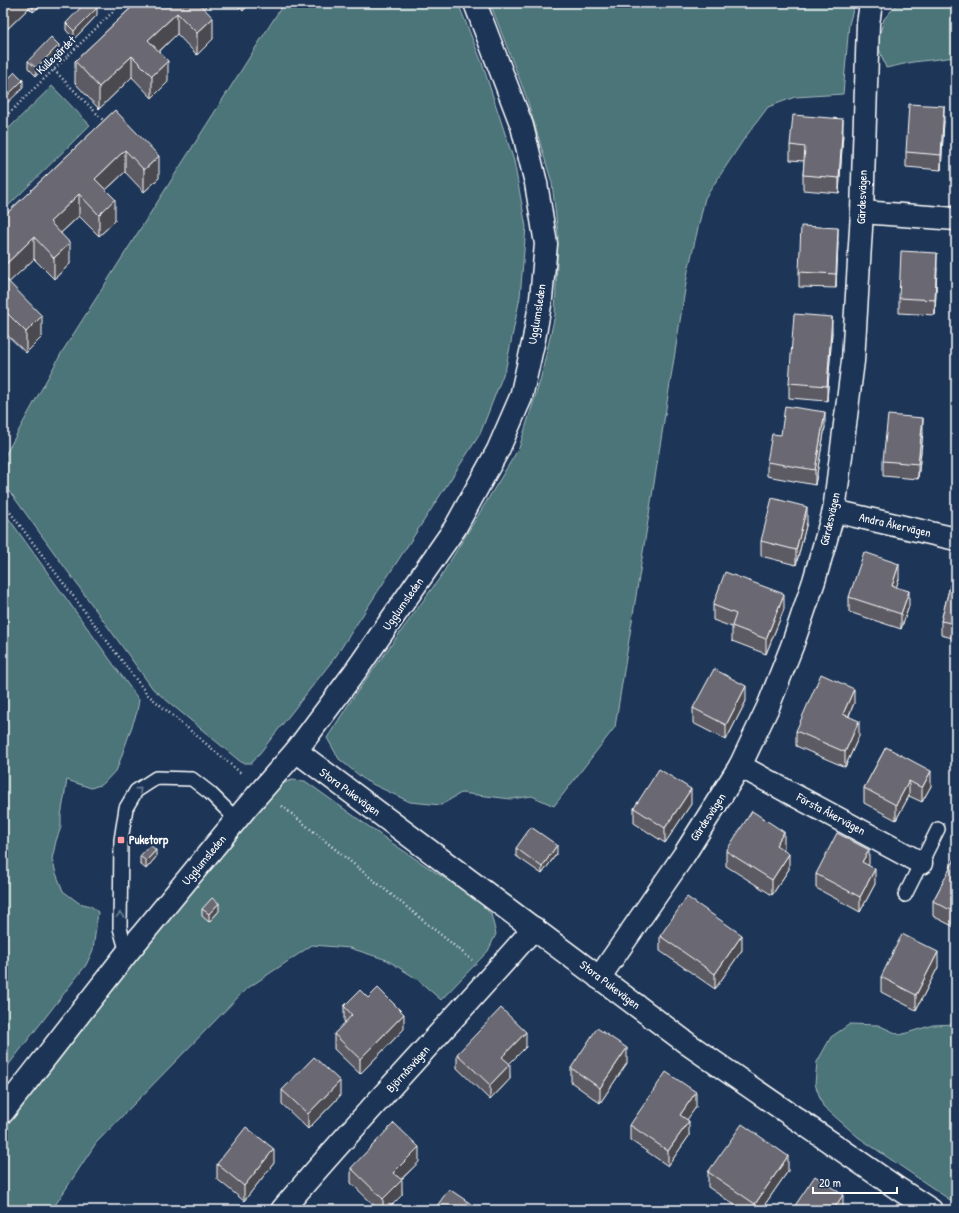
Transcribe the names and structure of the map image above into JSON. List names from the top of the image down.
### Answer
{
  "streets": {
    "street": [
      "Gärdesvägen",
      "Ugglumsleden",
      "Andra Åkervägen",
      "Stora Pukevägen",
      "Första Åkervägen",
      "Björnåsvägen"
    ],
    "path": ["Kullegärdet"]
  },
  "crossings": [
    ["Gärdesvägen", "Andra Åkervägen"],
    ["Gärdesvägen", "Stora Pukevägen"],
    ["Gärdesvägen", "Första Åkervägen"],
    ["Ugglumsleden", "Stora Pukevägen"],
    ["Stora Pukevägen", "Björnåsvägen"]
  ],
  "places": {
    "transit": ["Puketorp"]
  },
  "scale_bar": "20 m"
}
